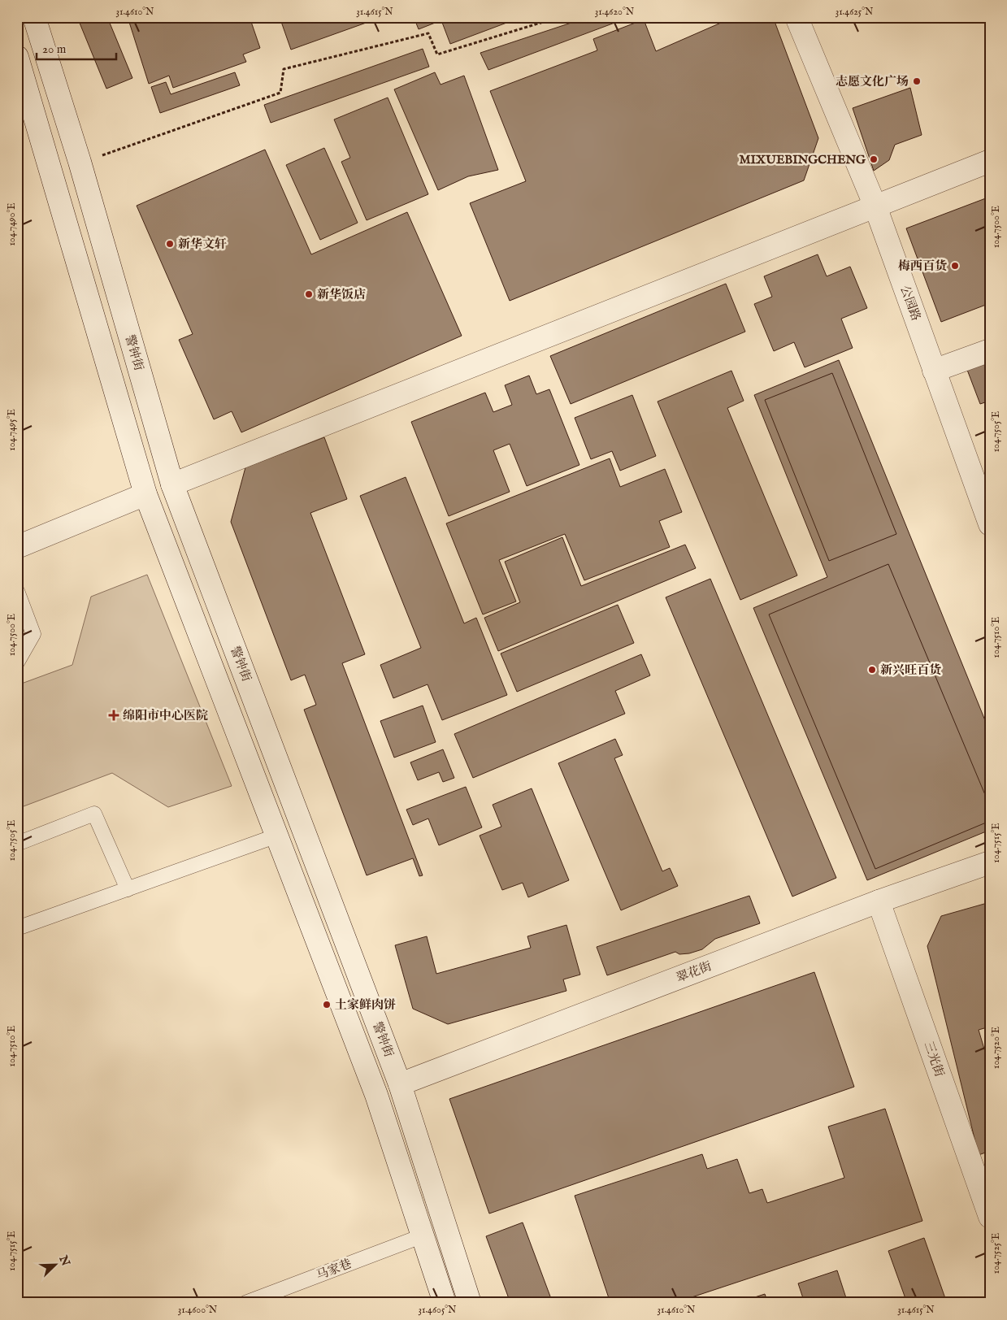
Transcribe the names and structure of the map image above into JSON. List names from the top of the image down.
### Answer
{
  "streets": {
    "main road": [
      "公园路",
      "警钟街",
      "翠花街",
      "三光街"
    ],
    "lane": ["马家巷"]
  },
  "crossings": [
    ["警钟街", "翠花街"],
    ["翠花街", "三光街"]
  ],
  "places": {
    "other": [
      "志愿文化广场",
      "MIXUEBINGCHENG",
      "新华文轩",
      "梅西百货",
      "新华饭店",
      "新兴旺百货",
      "土家鲜肉饼"
    ],
    "health": ["绵阳市中心医院"]
  },
  "scale_bar": "20 m",
  "north": "top right",
  "coordinates": [
    "31.4610°N",
    "31.4615°N",
    "31.4620°N",
    "31.4625°N",
    "104.7490°E",
    "104.7500°E",
    "104.7495°E",
    "104.7505°E",
    "104.7510°E",
    "104.7515°E",
    "104.7520°E",
    "104.7525°E",
    "31.4600°N",
    "31.4605°N"
  ]
}
